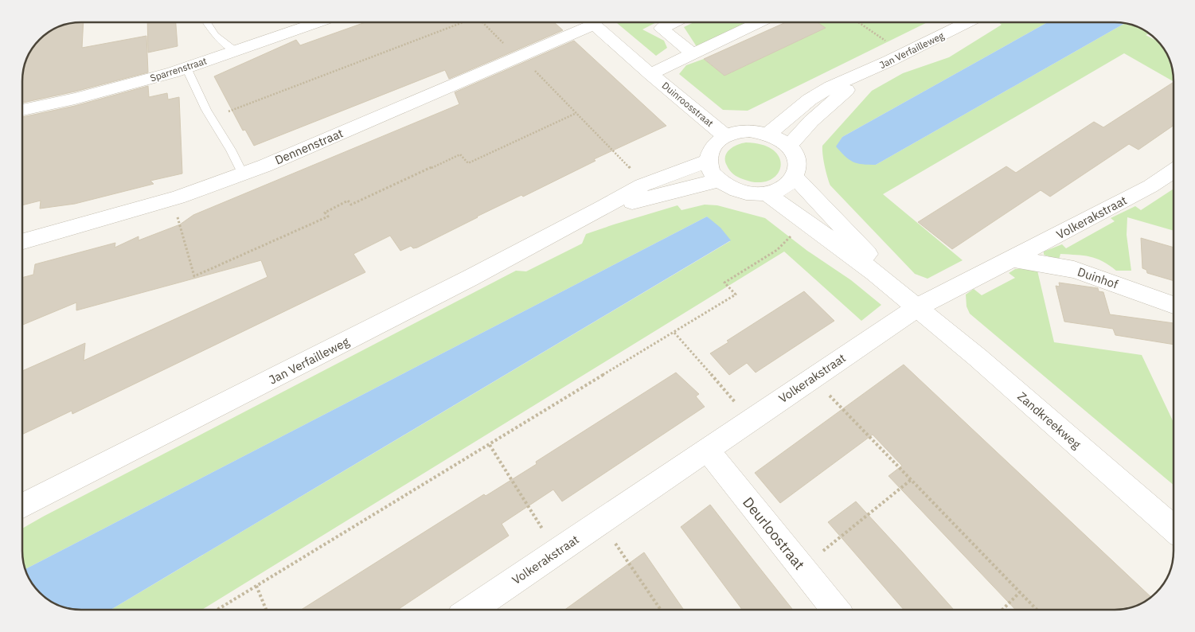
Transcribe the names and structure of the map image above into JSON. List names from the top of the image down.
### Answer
{
  "streets": {
    "street": [
      "Jan Verfailleweg",
      "Sparrenstraat",
      "Duinroosstraat",
      "Dennenstraat",
      "Volkerakstraat",
      "Duinhof",
      "Zandkreekweg",
      "Deurloostraat"
    ]
  },
  "crossings": [
    ["Jan Verfailleweg", "Duinroosstraat"],
    ["Jan Verfailleweg", "Zandkreekweg"],
    ["Duinroosstraat", "Zandkreekweg"],
    ["Volkerakstraat", "Duinhof"],
    ["Volkerakstraat", "Zandkreekweg"],
    ["Volkerakstraat", "Deurloostraat"]
  ]
}
